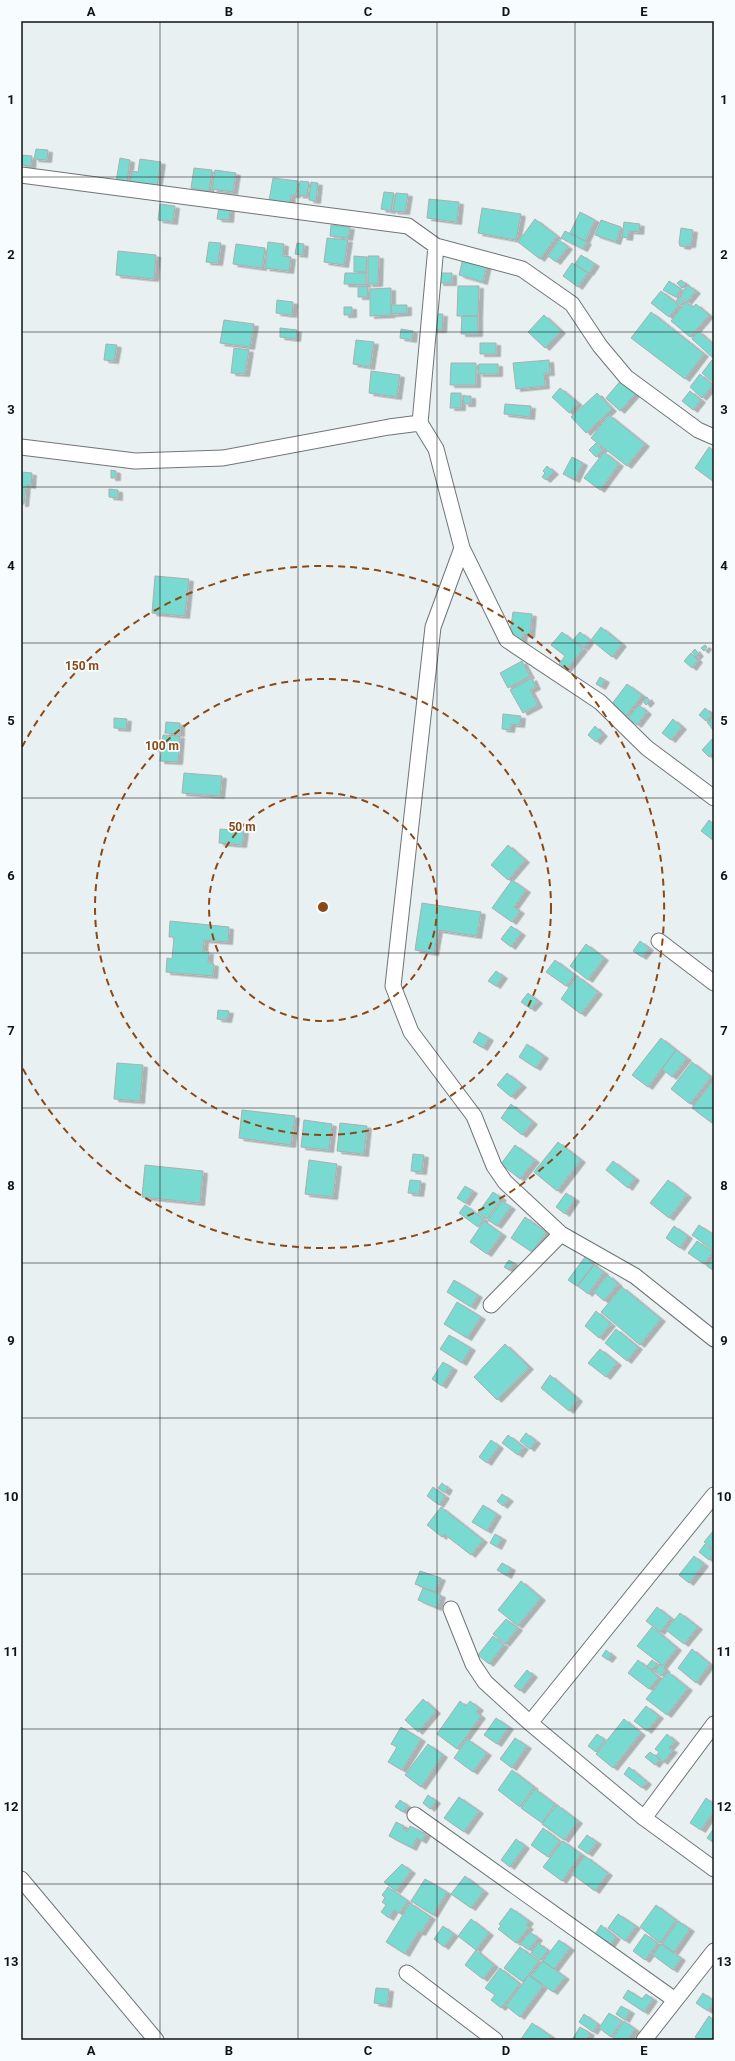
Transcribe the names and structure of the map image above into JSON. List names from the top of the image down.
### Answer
{
  "grid": {
    "columns": [
      "A",
      "B",
      "C",
      "D",
      "E"
    ],
    "rows": [
      "1",
      "2",
      "3",
      "4",
      "5",
      "6",
      "7",
      "8",
      "9",
      "10",
      "11",
      "12",
      "13"
    ]
  },
  "rings": ["150 m", "100 m", "50 m"]
}
